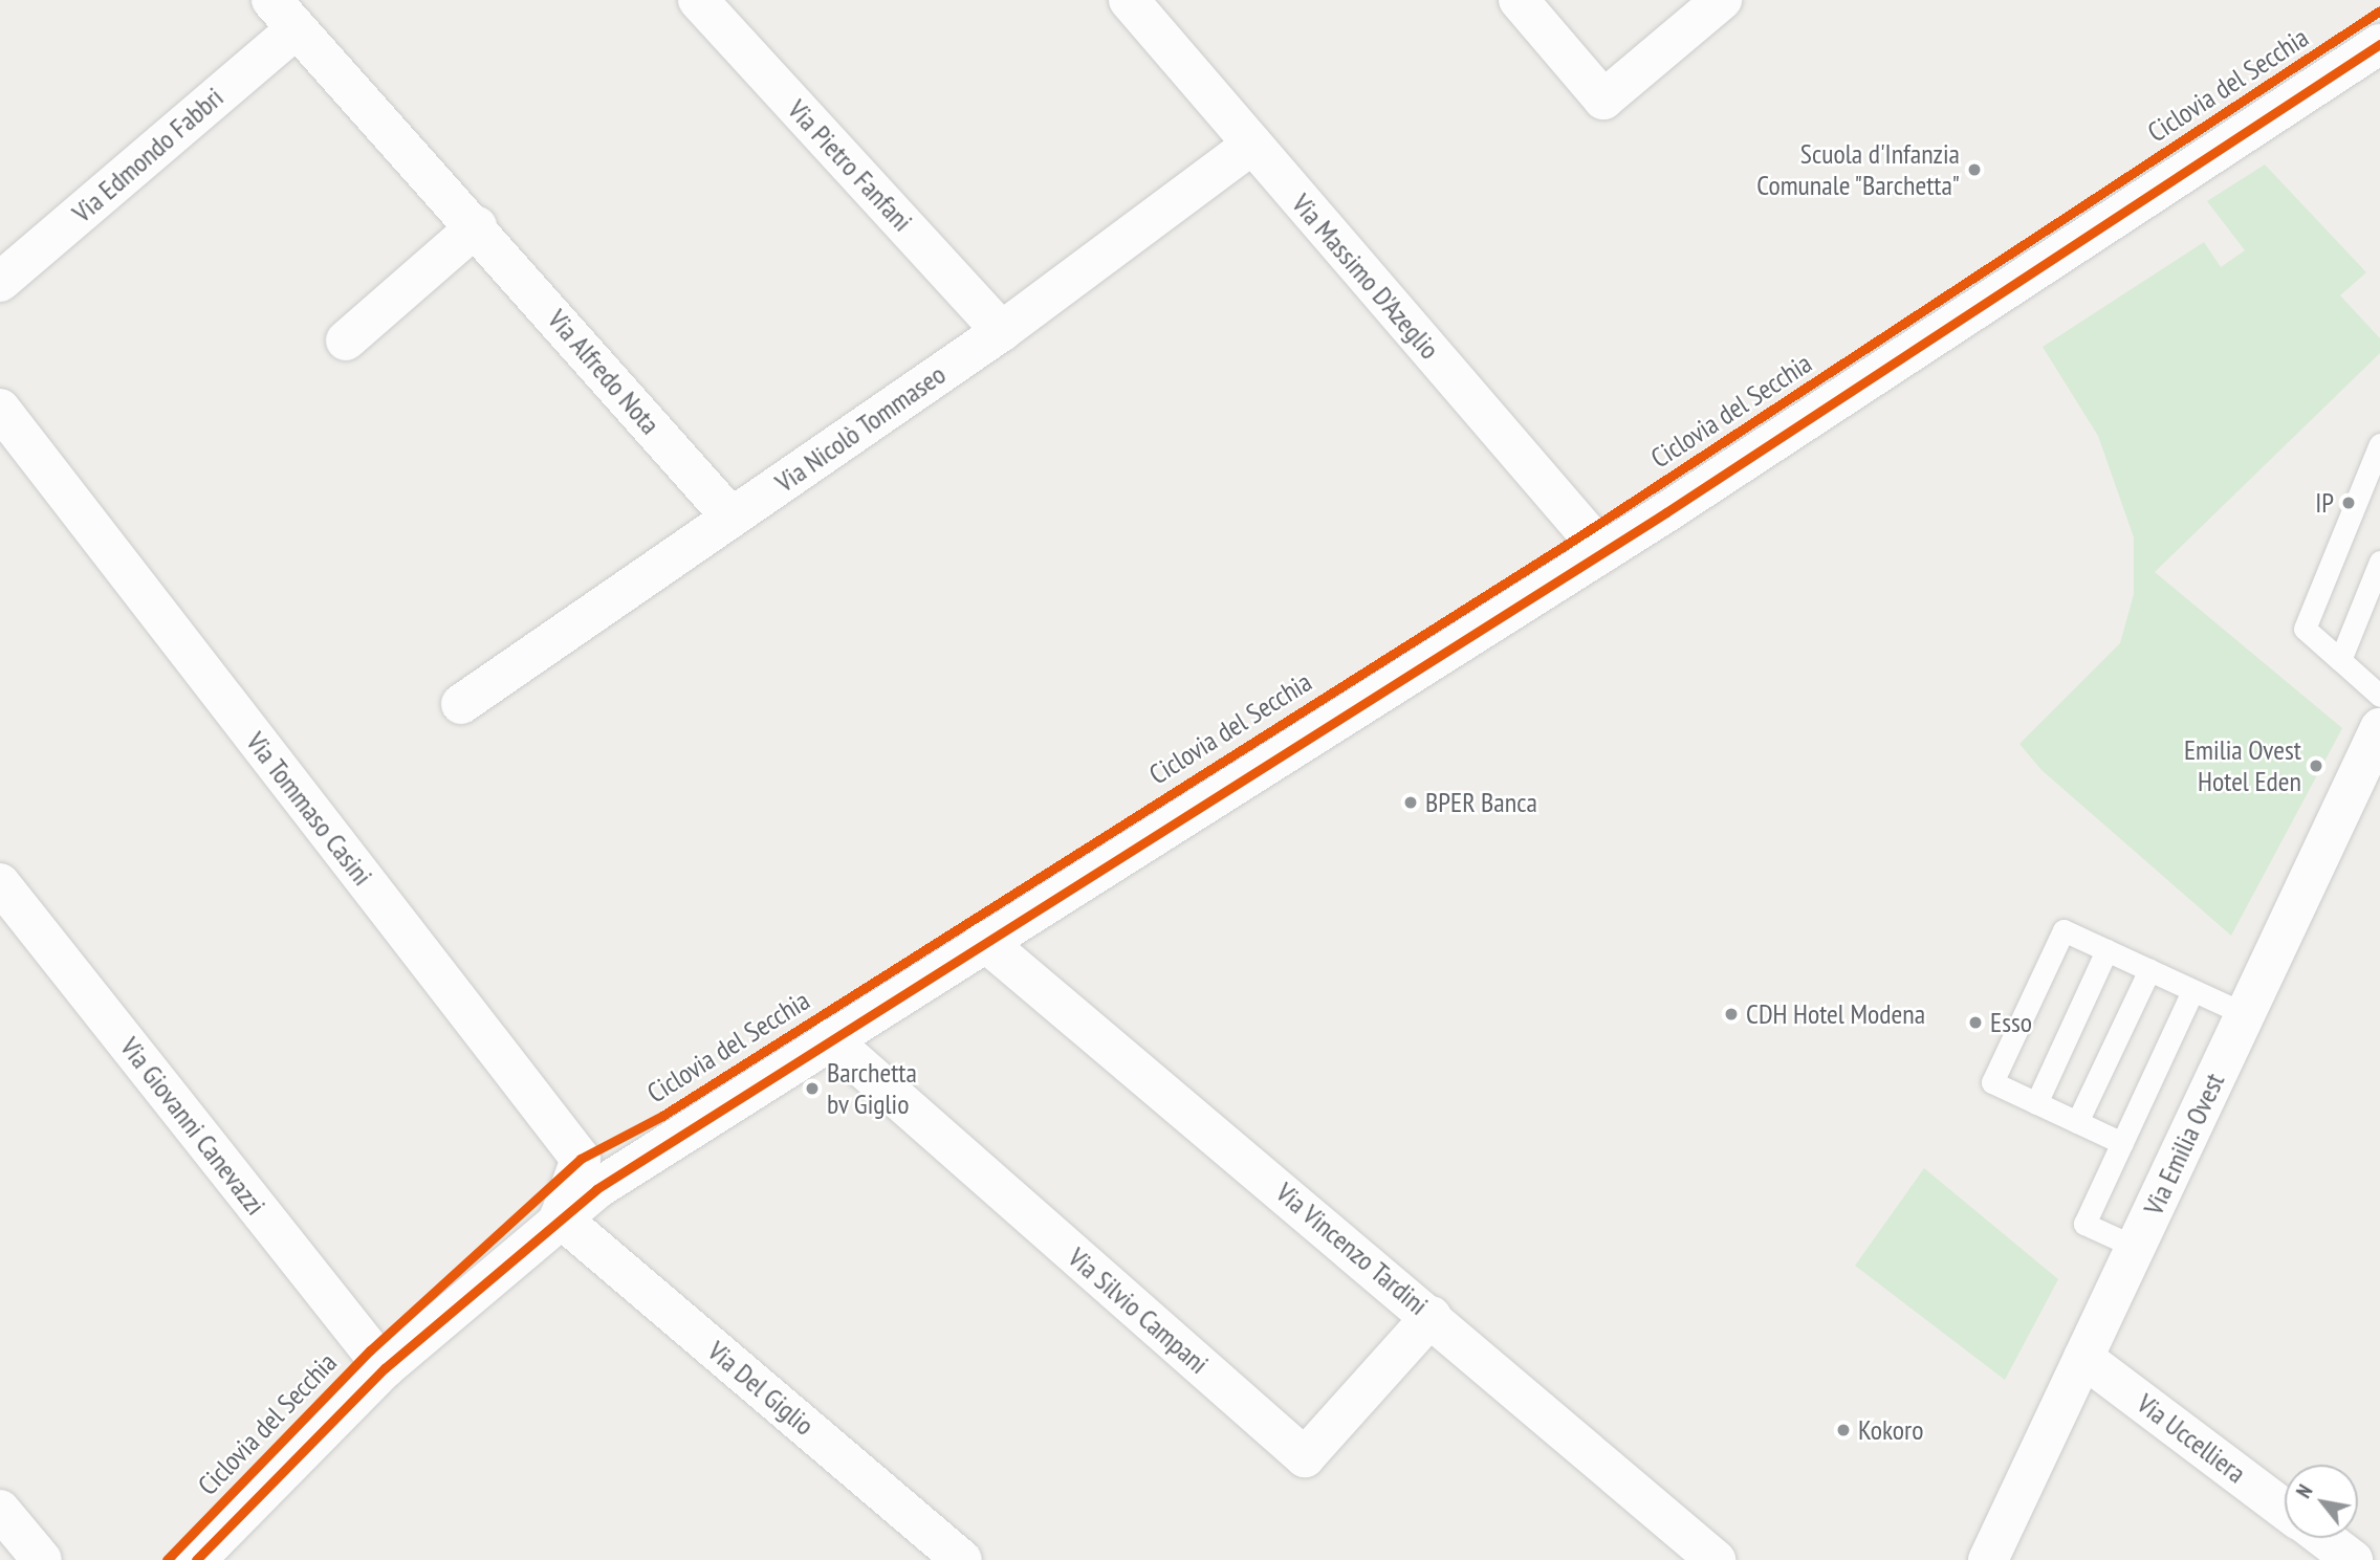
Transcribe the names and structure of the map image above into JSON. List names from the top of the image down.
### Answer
{
  "streets": {
    "street": [
      "Via Edmondo Fabbri",
      "Via Pietro Fanfani",
      "Via Massimo D'Azeglio",
      "Via Alfredo Nota",
      "Via Nicolò Tommaseo",
      "Via Tommaso Casini",
      "Via Giovanni Canevazzi",
      "Via Emilia Ovest",
      "Via Vincenzo Tardini",
      "Via Silvio Campani",
      "Via Del Giglio",
      "Via Uccelliera"
    ],
    "cycle path": ["Ciclovia del Secchia"]
  },
  "crossings": [
    ["Via Edmondo Fabbri", "Via Alfredo Nota"],
    ["Via Pietro Fanfani", "Via Nicolò Tommaseo"],
    ["Via Massimo D'Azeglio", "Via Nicolò Tommaseo"],
    ["Via Alfredo Nota", "Via Nicolò Tommaseo"],
    ["Via Tommaso Casini", "Via Del Giglio"],
    ["Via Emilia Ovest", "Via Uccelliera"],
    ["Via Vincenzo Tardini", "Via Silvio Campani"]
  ],
  "places": [
    "Scuola d'Infanzia Comunale \"Barchetta\"",
    "IP",
    "Emilia Ovest Hotel Eden",
    "BPER Banca",
    "CDH Hotel Modena",
    "Esso",
    "Barchetta bv Giglio",
    "Kokoro"
  ],
  "north": "top left"
}
